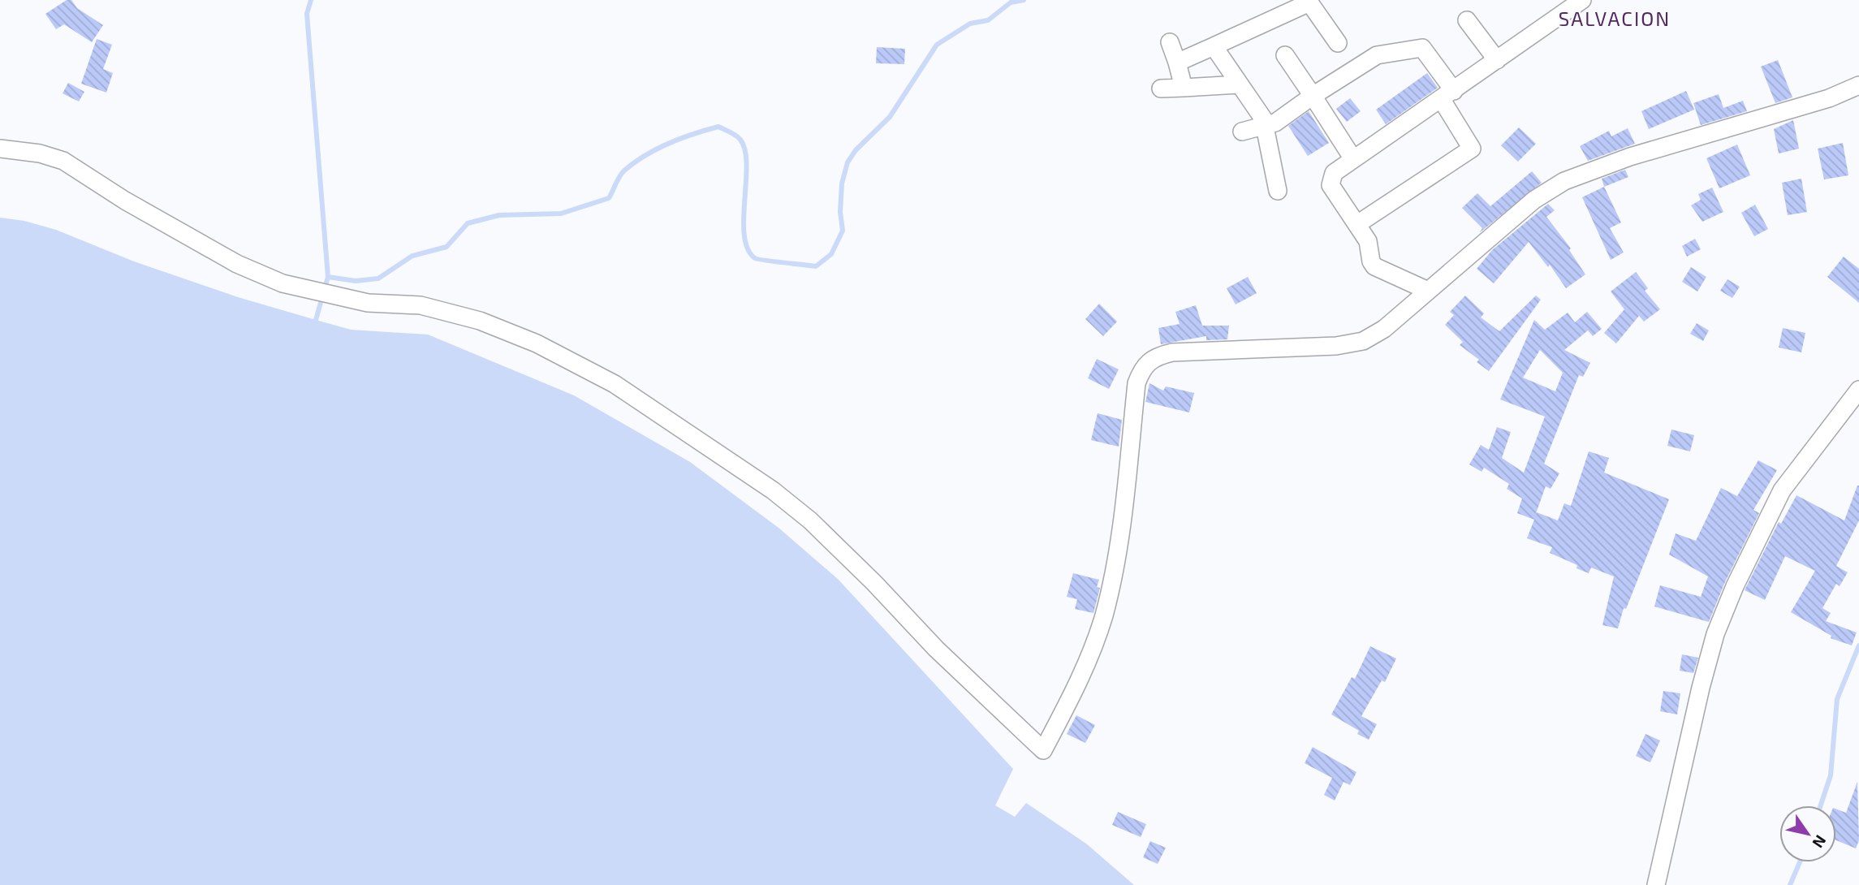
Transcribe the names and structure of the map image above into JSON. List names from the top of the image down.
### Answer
{
  "districts": ["SALVACION"],
  "north": "bottom right"
}
